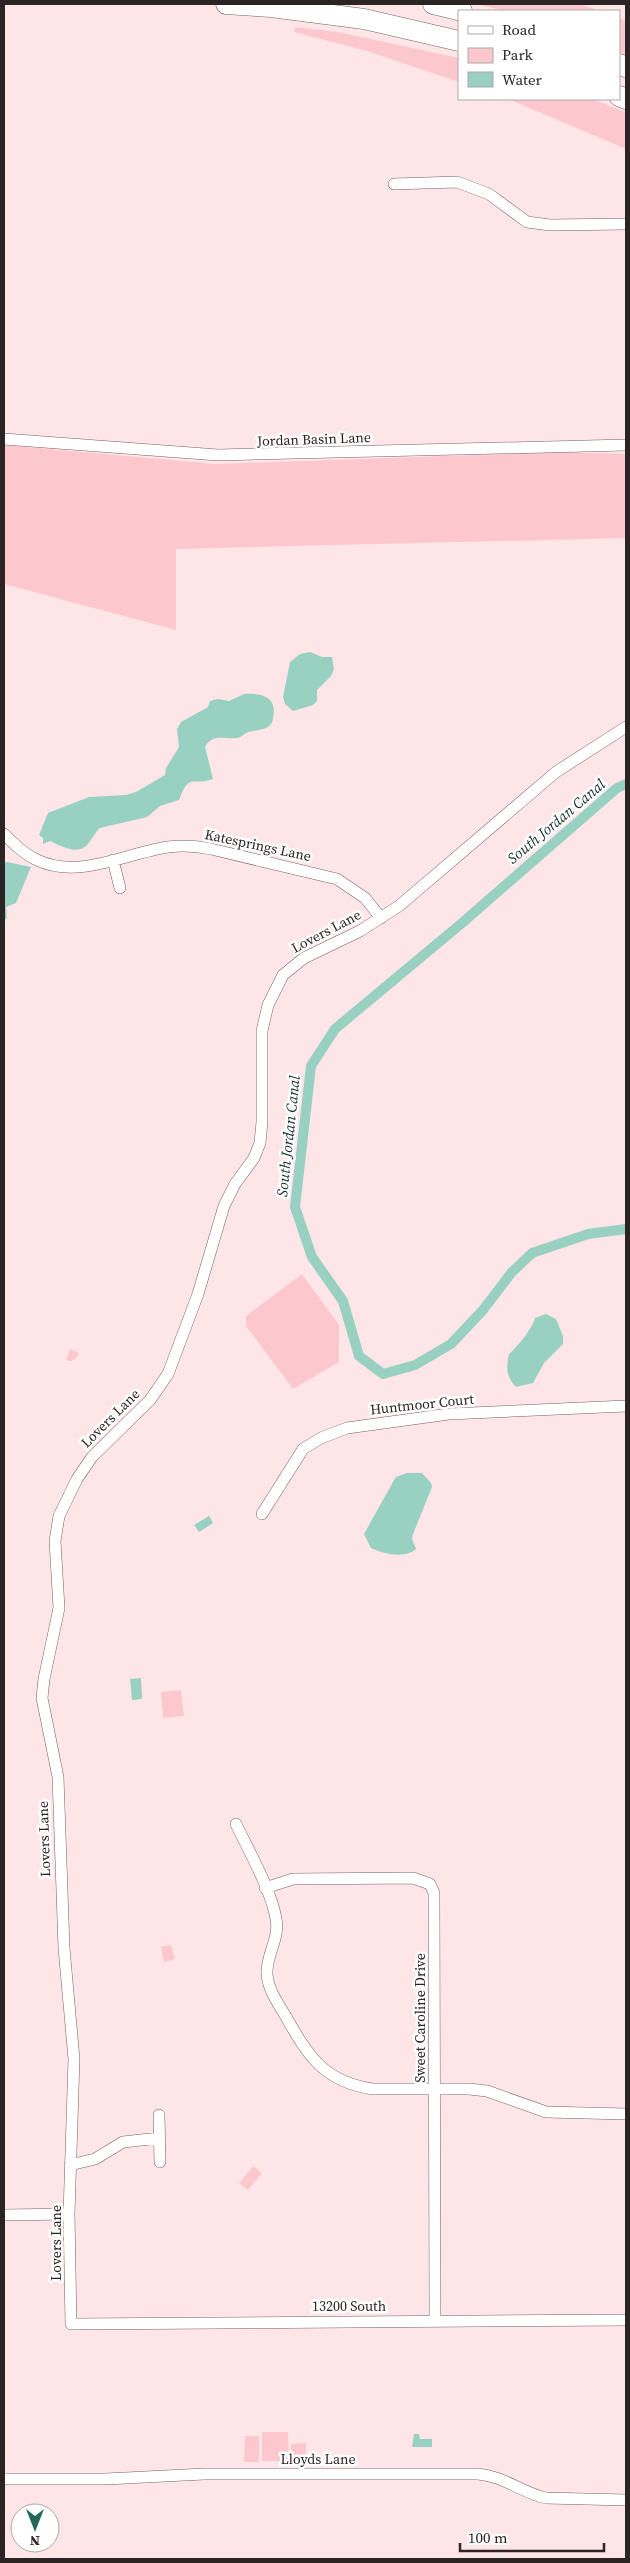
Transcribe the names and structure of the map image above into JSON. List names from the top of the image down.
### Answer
{
  "streets": {
    "street": [
      "Jordan Basin Lane",
      "Katesprings Lane",
      "Lovers Lane",
      "Huntmoor Court",
      "Sweet Caroline Drive",
      "13200 South",
      "Lloyds Lane"
    ]
  },
  "crossings": [
    ["Katesprings Lane", "Lovers Lane"],
    ["Lovers Lane", "13200 South"],
    ["Sweet Caroline Drive", "13200 South"]
  ],
  "water": ["South Jordan Canal"],
  "legend": ["Road", "Park", "Water"],
  "scale_bar": "100 m",
  "north": "bottom"
}
